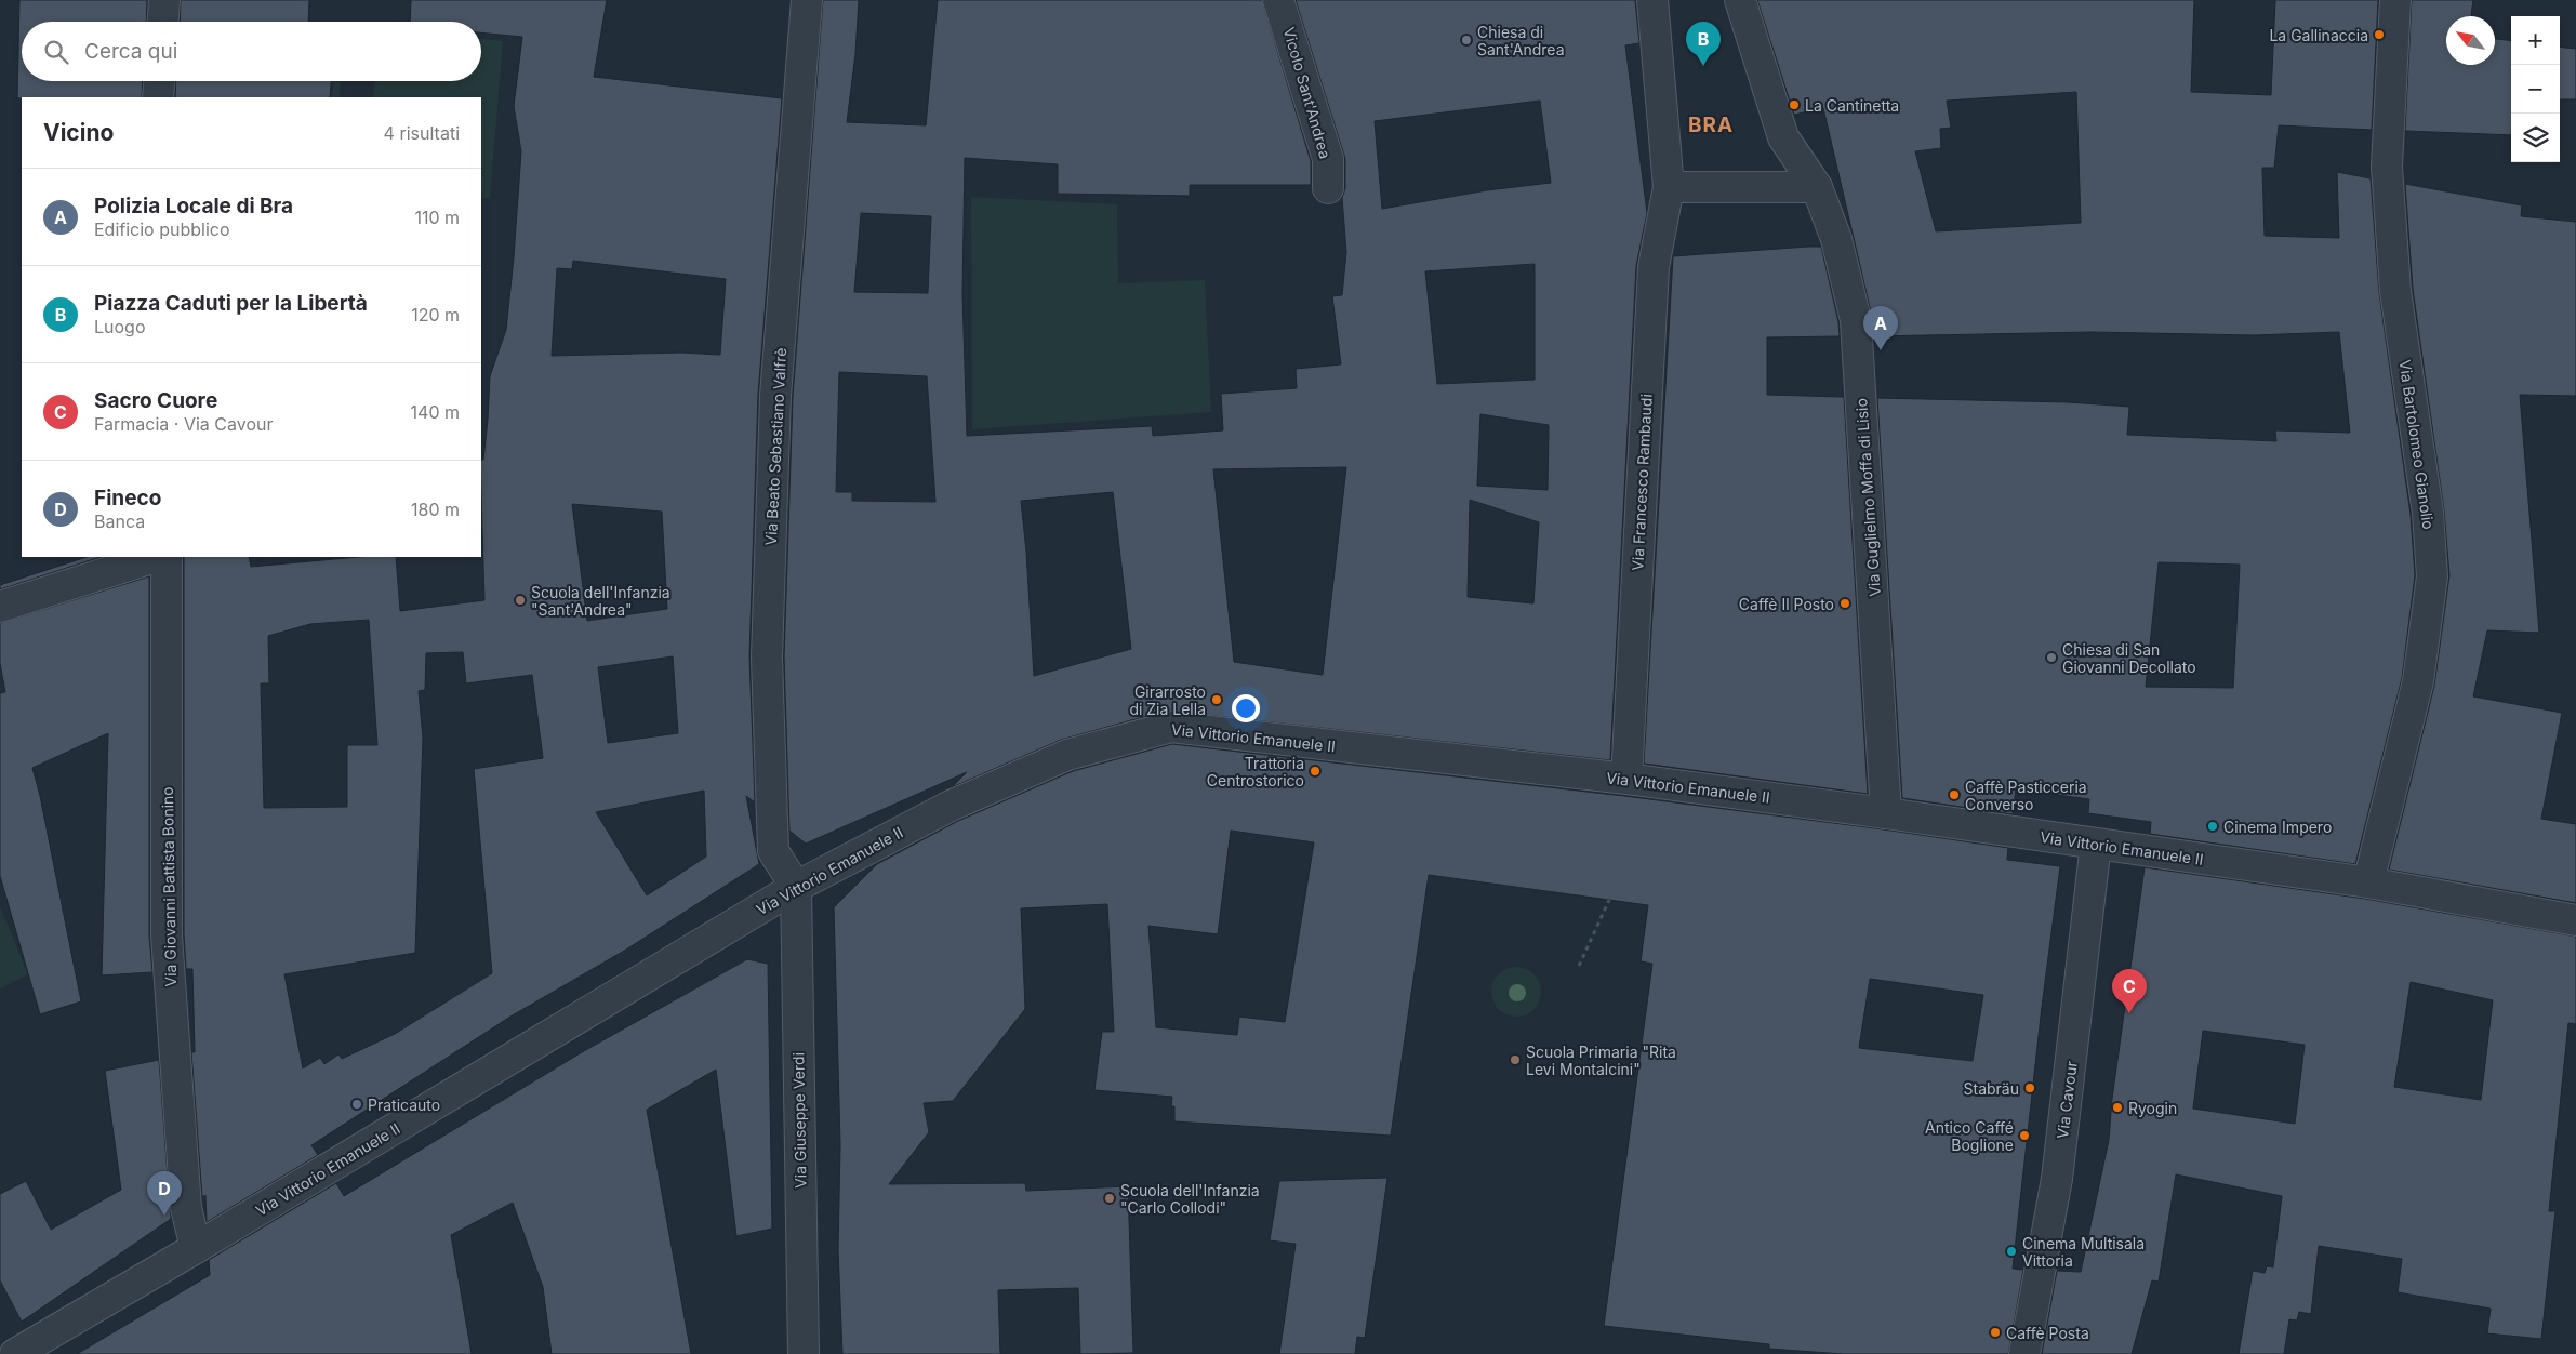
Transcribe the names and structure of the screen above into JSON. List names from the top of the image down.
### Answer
{
  "streets": {
    "street": [
      "Vicolo Sant'Andrea",
      "Via Bartolomeo Gianolio",
      "Via Beato Sebastiano Valfrè",
      "Via Francesco Rambaudi",
      "Via Guglielmo Moffa di Lisio",
      "Via Vittorio Emanuele II",
      "Via Giovanni Battista Bonino",
      "Via Cavour",
      "Via Giuseppe Verdi"
    ]
  },
  "crossings": [
    ["Via Bartolomeo Gianolio", "Via Vittorio Emanuele II"],
    ["Via Beato Sebastiano Valfrè", "Via Vittorio Emanuele II"],
    ["Via Beato Sebastiano Valfrè", "Via Giuseppe Verdi"],
    ["Via Francesco Rambaudi", "Via Vittorio Emanuele II"],
    ["Via Guglielmo Moffa di Lisio", "Via Vittorio Emanuele II"],
    ["Via Vittorio Emanuele II", "Via Giovanni Battista Bonino"],
    ["Via Vittorio Emanuele II", "Via Cavour"],
    ["Via Vittorio Emanuele II", "Via Giuseppe Verdi"]
  ],
  "districts": ["BRA"],
  "places": [
    "La Gallinaccia",
    "Chiesa di Sant'Andrea",
    "La Cantinetta",
    "Scuola dell'Infanzia \"Sant'Andrea\"",
    "Caffè Il Posto",
    "Chiesa di San Giovanni Decollato",
    "Girarrosto di Zia Lella",
    "Trattoria Centrostorico",
    "Caffè Pasticceria Converso",
    "Cinema Impero",
    "Scuola Primaria \"Rita Levi Montalcini\"",
    "Stabräu",
    "Praticauto",
    "Ryogin",
    "Antico Caffé Boglione",
    "Scuola dell'Infanzia \"Carlo Collodi\"",
    "Cinema Multisala Vittoria",
    "Caffè Posta"
  ],
  "north": "top left",
  "page": {
    "map_buttons": ["+", "−"],
    "pins": [
      "B",
      "A",
      "C",
      "D"
    ],
    "search": "Cerca qui",
    "heading": ["Vicino", "4 risultati"],
    "list": [
      {
        "mark": "A",
        "name": "Polizia Locale di Bra",
        "note": "Edificio pubblico",
        "value": "110 m"
      },
      {
        "mark": "B",
        "name": "Piazza Caduti per la Libertà",
        "note": "Luogo",
        "value": "120 m"
      },
      {
        "mark": "C",
        "name": "Sacro Cuore",
        "note": "Farmacia · Via Cavour",
        "value": "140 m"
      },
      {
        "mark": "D",
        "name": "Fineco",
        "note": "Banca",
        "value": "180 m"
      }
    ]
  }
}
